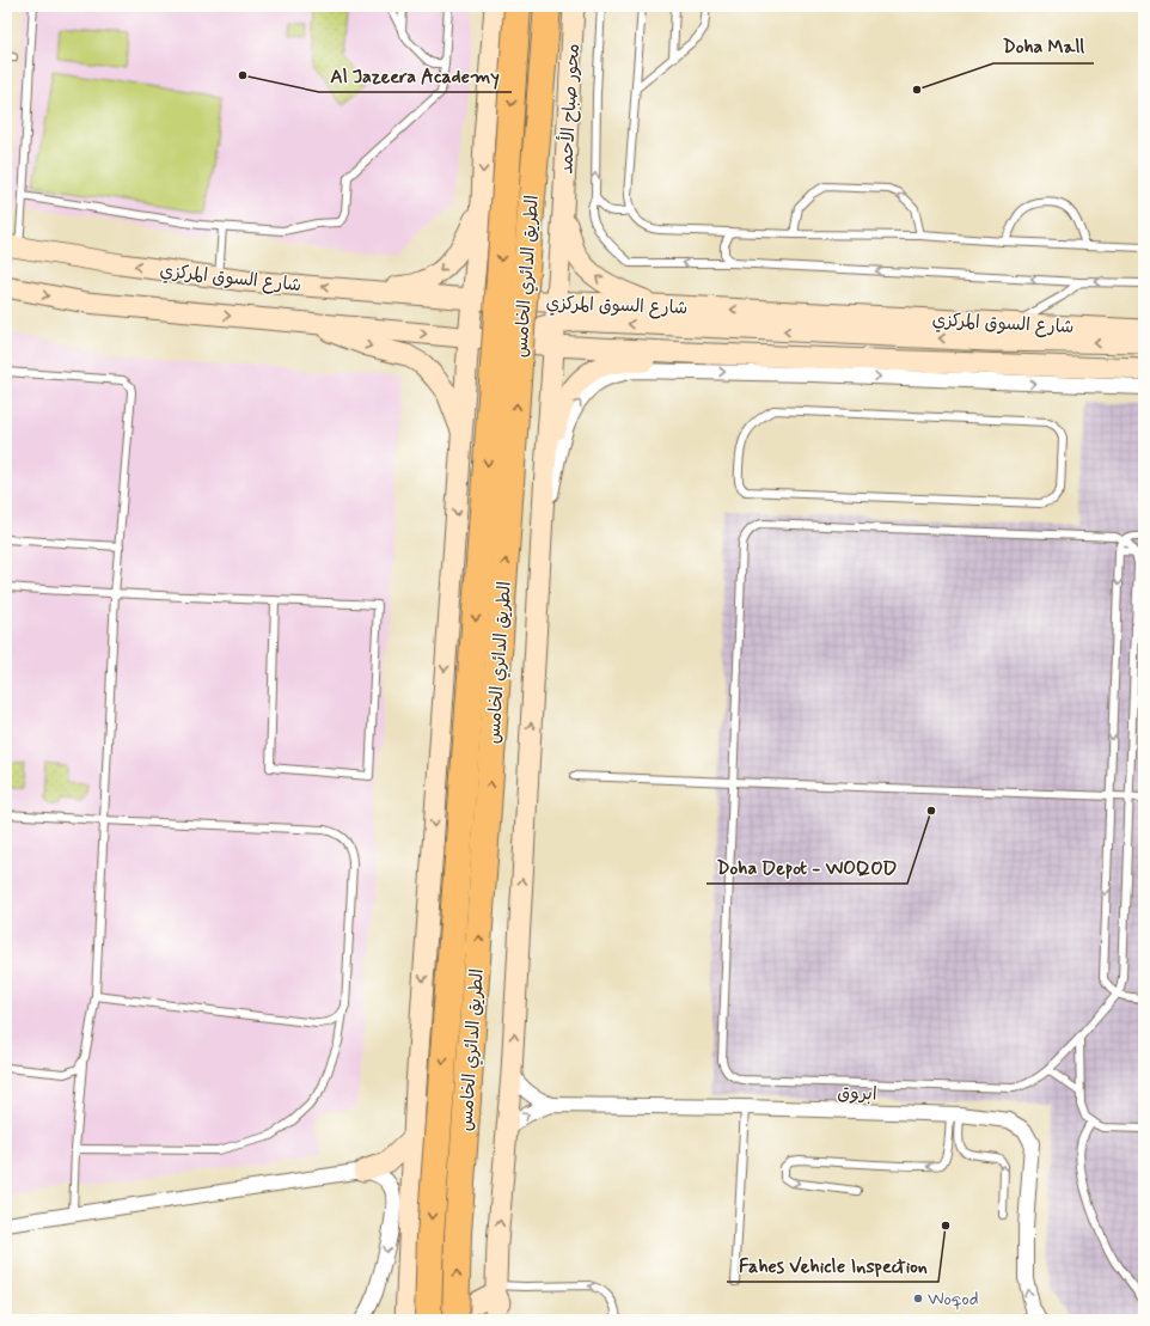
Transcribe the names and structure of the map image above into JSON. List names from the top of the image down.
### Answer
{
  "streets": {
    "highway": ["الطريق الدائري الخامس"],
    "main road": ["محور صباح الأحمد", "شارع السوق المركزي"],
    "street": ["ابروق"]
  },
  "crossings": [
    ["محور صباح الأحمد", "الطريق الدائري الخامس"],
    ["الطريق الدائري الخامس", "شارع السوق المركزي"],
    ["الطريق الدائري الخامس", "ابروق"]
  ],
  "places": [
    "Al Jazeera Academy",
    "Doha Mall",
    "Doha Depot - WOQOD",
    "Fahes Vehicle Inspection",
    "Woqod"
  ]
}
